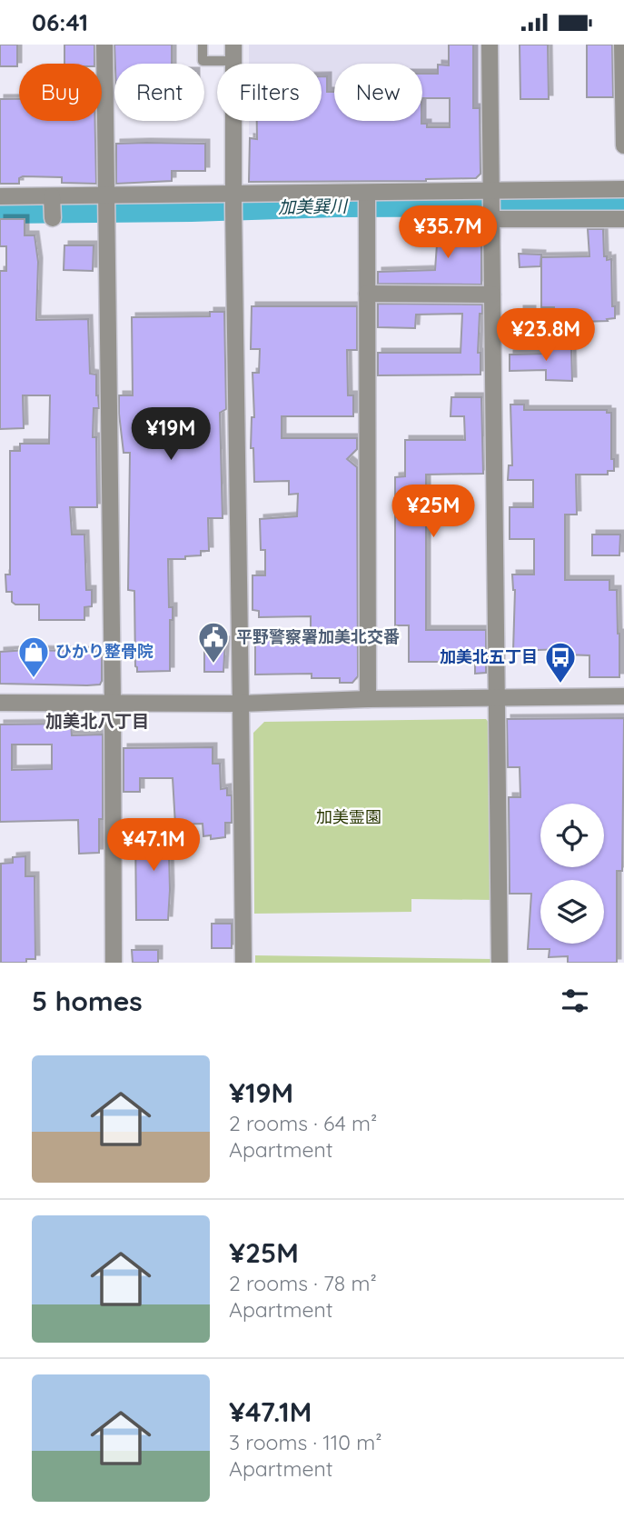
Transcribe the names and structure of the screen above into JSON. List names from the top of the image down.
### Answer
{
  "districts": ["加美北八丁目"],
  "water": ["加美巽川"],
  "parks": ["加美霊園"],
  "places": {
    "public building": ["平野警察署加美北交番"],
    "shop": ["ひかり整骨院"],
    "bus stop": ["加美北五丁目"]
  },
  "page": {
    "status": "06:41",
    "chip": [
      "Buy",
      "Rent",
      "Filters",
      "New"
    ],
    "price": [
      "¥35.7M",
      "¥23.8M",
      "¥19M",
      "¥25M",
      "¥47.1M"
    ],
    "heading": "5 homes",
    "list": [
      {
        "name": "¥19M",
        "note": "2 rooms · 64 m² · Apartment"
      },
      {
        "name": "¥25M",
        "note": "2 rooms · 78 m² · Apartment"
      },
      {
        "name": "¥47.1M",
        "note": "3 rooms · 110 m² · Apartment"
      }
    ]
  }
}
